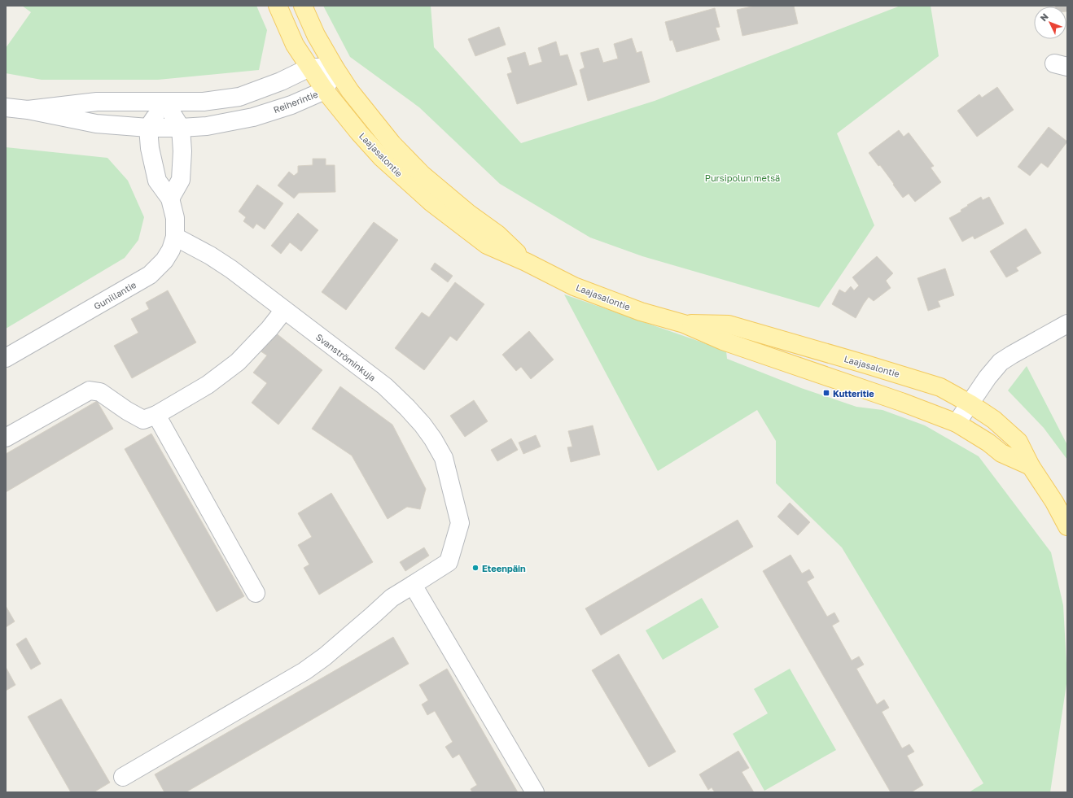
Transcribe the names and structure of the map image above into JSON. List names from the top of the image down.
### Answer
{
  "streets": {
    "main road": ["Laajasalontie"],
    "street": ["Reiherintie", "Gunillantie", "Svanströminkuja"]
  },
  "crossings": [
    ["Reiherintie", "Laajasalontie"],
    ["Reiherintie", "Gunillantie"],
    ["Gunillantie", "Svanströminkuja"]
  ],
  "parks": ["Pursipolun metsä"],
  "places": {
    "transit": ["Kutteritie"],
    "other": ["Eteenpäin"]
  },
  "north": "top left"
}
